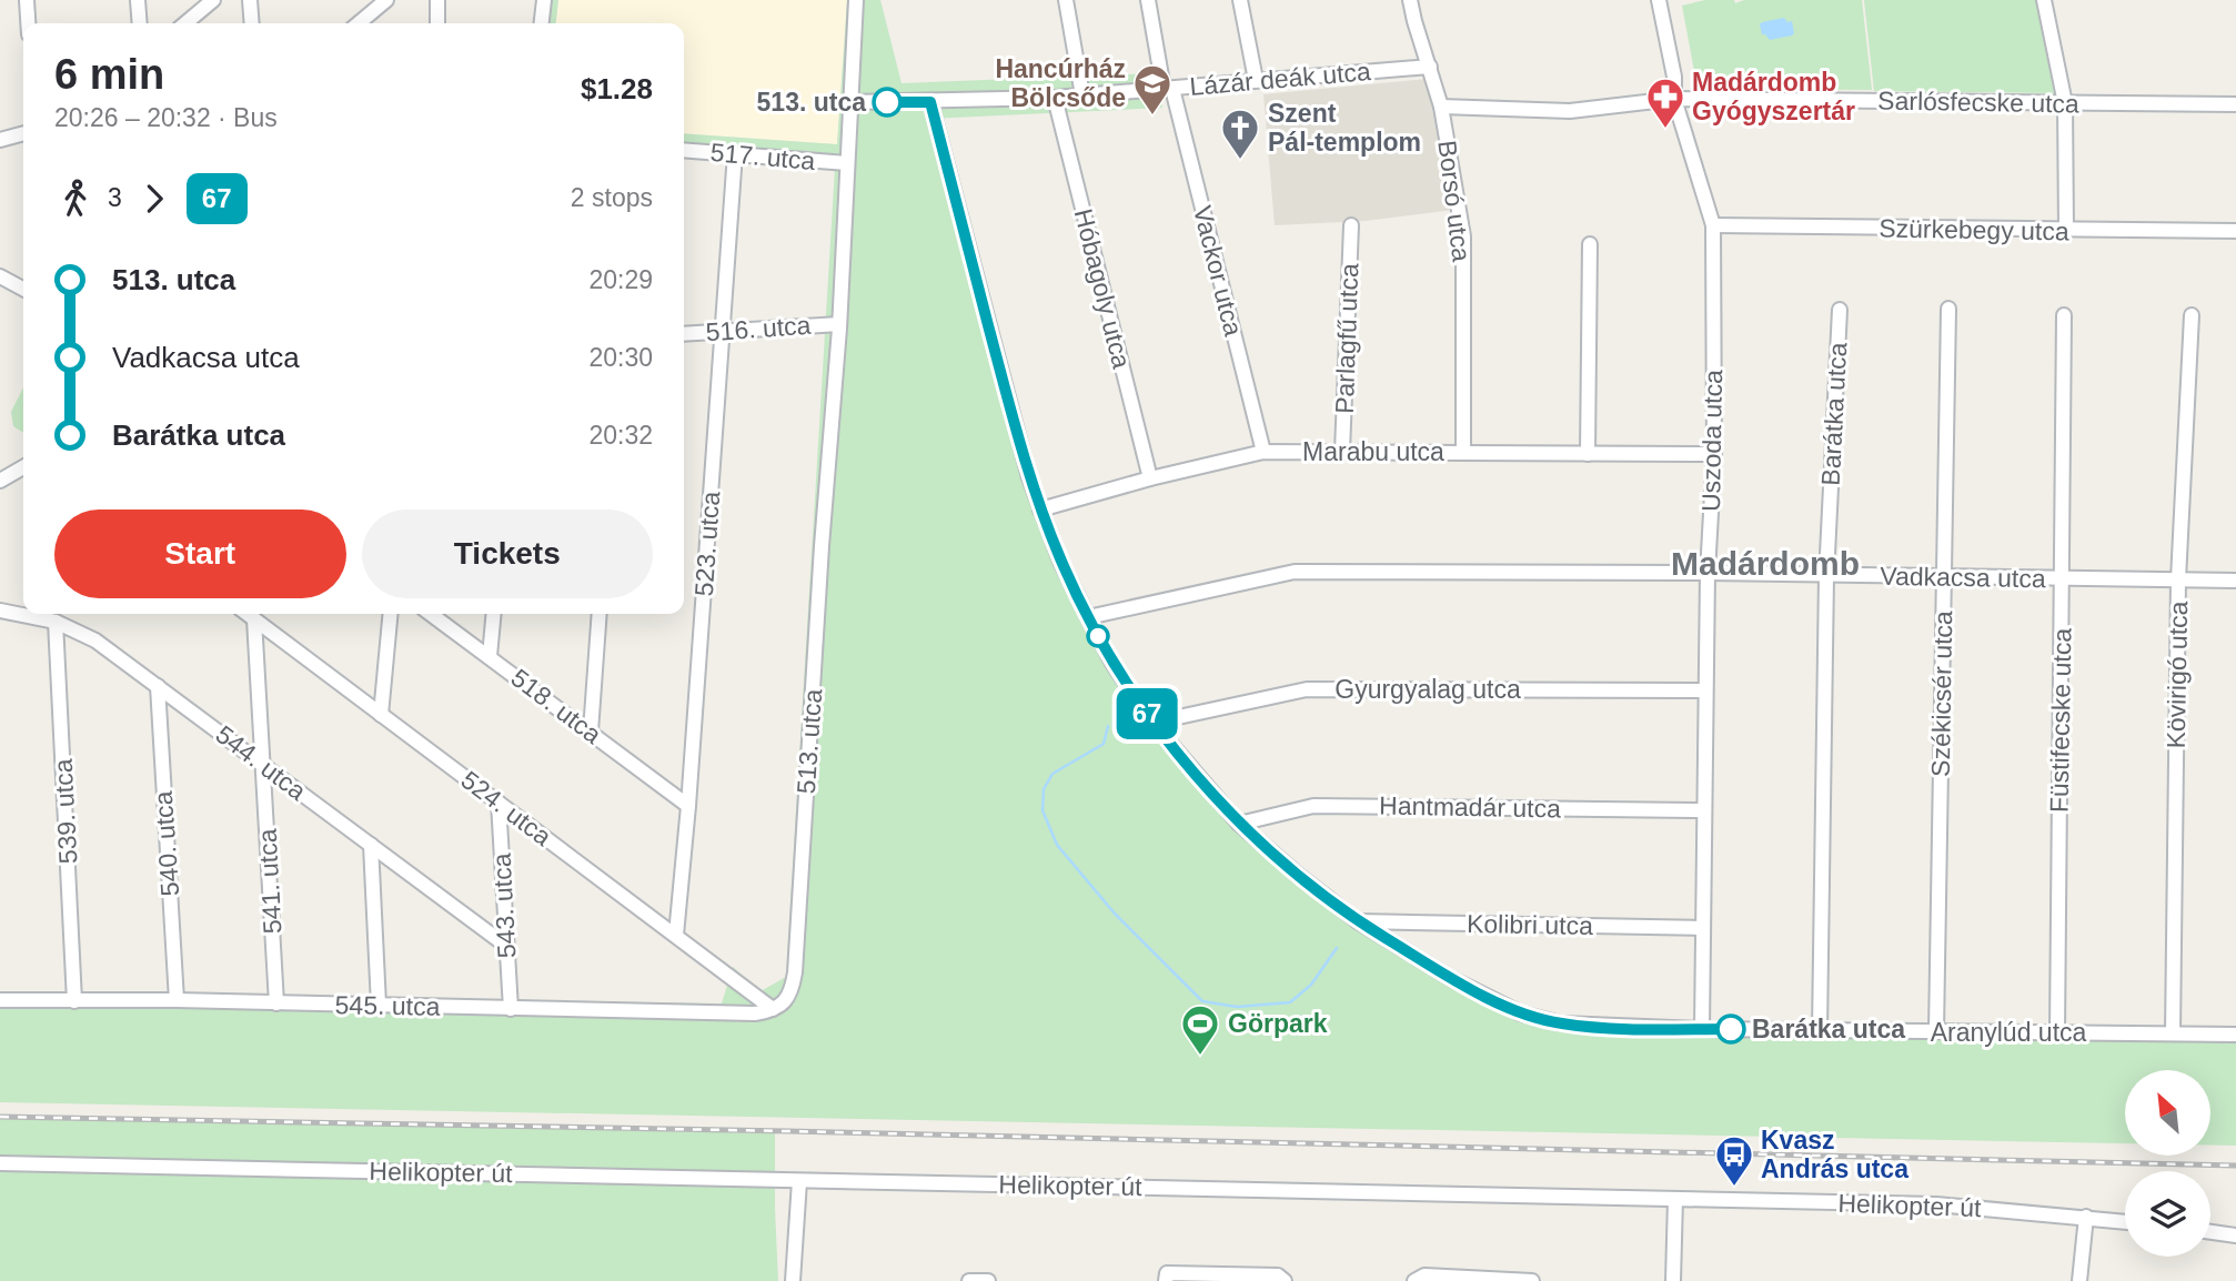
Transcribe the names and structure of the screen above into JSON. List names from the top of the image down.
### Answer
{
  "streets": {
    "street": [
      "Lázár deák utca",
      "Sarlósfecske utca",
      "517. utca",
      "Borsó utca",
      "Szürkebegy utca",
      "Vackor utca",
      "Hóbagoly utca",
      "516. utca",
      "Parlagfű utca",
      "Barátka utca",
      "Uszoda utca",
      "Marabu utca",
      "523. utca",
      "Vadkacsa utca",
      "Kövirigó utca",
      "Gyurgyalag utca",
      "Székicsér utca",
      "518. utca",
      "Füstifecske utca",
      "513. utca",
      "544. utca",
      "Hantmadár utca",
      "524. utca",
      "539. utca",
      "540. utca",
      "541. utca",
      "543. utca",
      "Kolibri utca",
      "545. utca",
      "Aranylúd utca",
      "Helikopter út"
    ]
  },
  "crossings": [
    ["Lázár deák utca", "Borsó utca"],
    ["Lázár deák utca", "Vackor utca"],
    ["Lázár deák utca", "Hóbagoly utca"],
    ["Lázár deák utca", "513. utca"],
    ["Lázár deák utca", "Aranylúd utca"],
    ["Sarlósfecske utca", "Borsó utca"],
    ["Sarlósfecske utca", "Uszoda utca"],
    ["517. utca", "523. utca"],
    ["517. utca", "513. utca"],
    ["Borsó utca", "Marabu utca"],
    ["Szürkebegy utca", "Uszoda utca"],
    ["Vackor utca", "Marabu utca"],
    ["Hóbagoly utca", "Marabu utca"],
    ["516. utca", "523. utca"],
    ["516. utca", "513. utca"],
    ["Parlagfű utca", "Marabu utca"],
    ["Barátka utca", "Vadkacsa utca"],
    ["Barátka utca", "Aranylúd utca"],
    ["Uszoda utca", "Marabu utca"],
    ["Uszoda utca", "Vadkacsa utca"],
    ["Uszoda utca", "Gyurgyalag utca"],
    ["Uszoda utca", "Hantmadár utca"],
    ["Uszoda utca", "Kolibri utca"],
    ["Uszoda utca", "Aranylúd utca"],
    ["Marabu utca", "Aranylúd utca"],
    ["523. utca", "518. utca"],
    ["523. utca", "524. utca"],
    ["Vadkacsa utca", "Kövirigó utca"],
    ["Vadkacsa utca", "Székicsér utca"],
    ["Vadkacsa utca", "Füstifecske utca"],
    ["Vadkacsa utca", "Aranylúd utca"],
    ["Kövirigó utca", "Aranylúd utca"],
    ["Gyurgyalag utca", "Aranylúd utca"],
    ["Székicsér utca", "Aranylúd utca"],
    ["Füstifecske utca", "Aranylúd utca"],
    ["513. utca", "524. utca"],
    ["513. utca", "545. utca"],
    ["544. utca", "539. utca"],
    ["544. utca", "540. utca"],
    ["544. utca", "541. utca"],
    ["544. utca", "543. utca"],
    ["Hantmadár utca", "Aranylúd utca"],
    ["524. utca", "541. utca"],
    ["524. utca", "543. utca"],
    ["524. utca", "545. utca"],
    ["539. utca", "545. utca"],
    ["540. utca", "545. utca"],
    ["541. utca", "545. utca"],
    ["543. utca", "545. utca"],
    ["Kolibri utca", "Aranylúd utca"]
  ],
  "districts": ["Madárdomb"],
  "places": {
    "other": ["513. utca", "Barátka utca"],
    "school or university": ["Hancúrház Bölcsőde"],
    "pharmacy": ["Madárdomb Gyógyszertár"],
    "church": ["Szent Pál-templom"],
    "sports": ["Görpark"],
    "bus stop": ["Kvasz András utca"]
  },
  "lines": ["bus line 67"],
  "north": "top left",
  "page": {
    "on_map": "67",
    "heading": ["6 min", "20:26 – 20:32 · Bus", "$1.28"],
    "legs": ["3", "67", "2 stops"],
    "list": [
      {
        "name": "513. utca",
        "value": "20:29"
      },
      {
        "name": "Vadkacsa utca",
        "value": "20:30"
      },
      {
        "name": "Barátka utca",
        "value": "20:32"
      }
    ],
    "buttons": ["Start", "Tickets"]
  }
}
